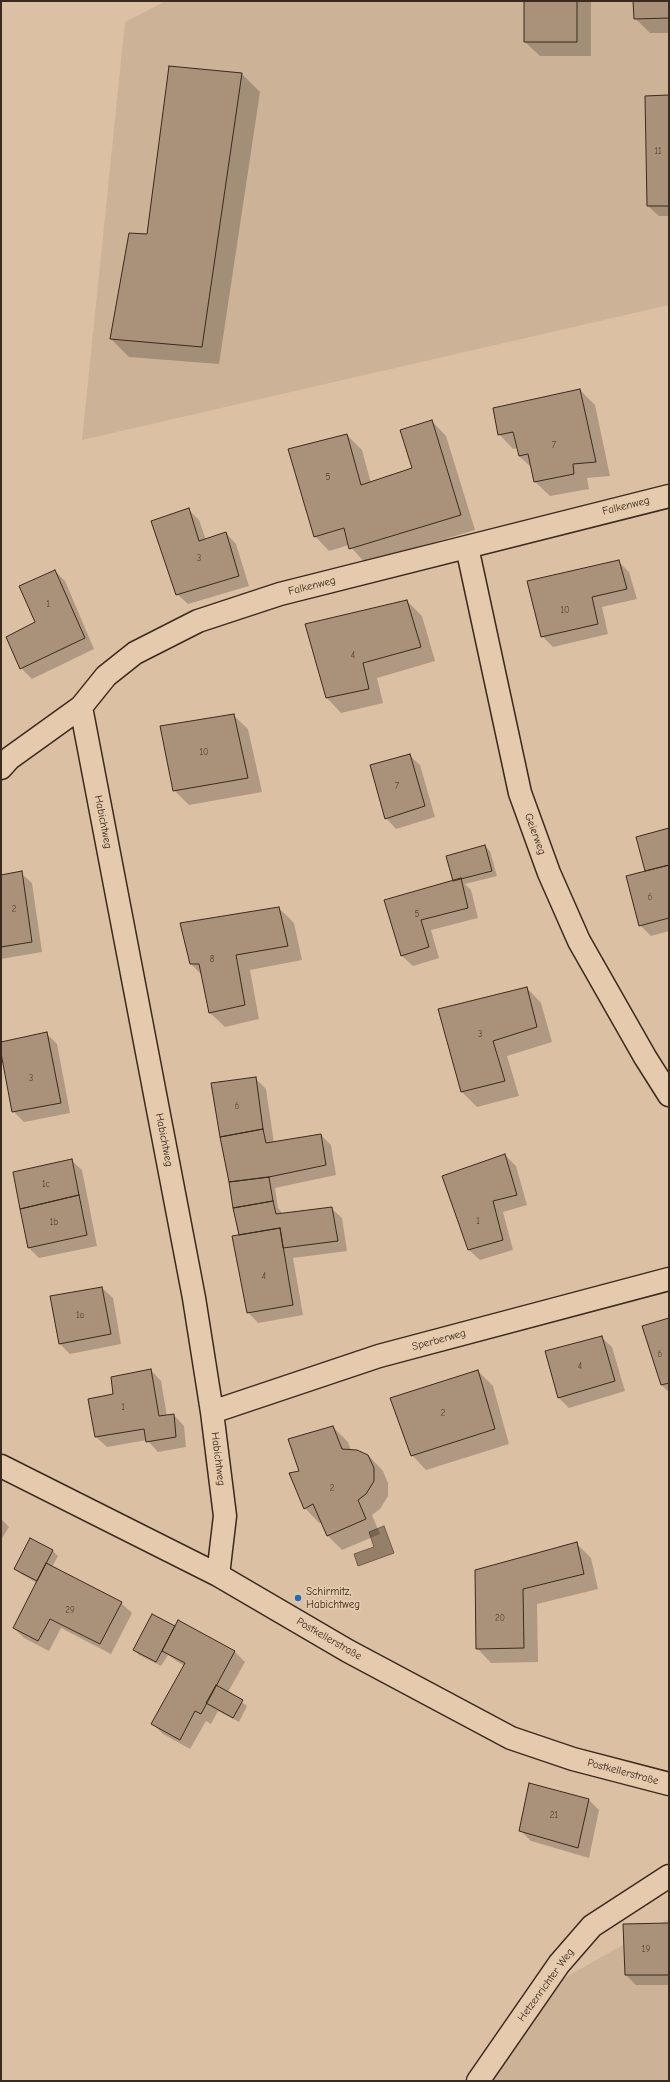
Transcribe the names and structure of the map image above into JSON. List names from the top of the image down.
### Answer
{
  "streets": {
    "street": [
      "Falkenweg",
      "Habichtweg",
      "Geierweg",
      "Sperberweg",
      "Postkellerstraße",
      "Hetzenrichter Weg"
    ]
  },
  "crossings": [
    ["Falkenweg", "Habichtweg"],
    ["Falkenweg", "Geierweg"],
    ["Habichtweg", "Sperberweg"],
    ["Habichtweg", "Postkellerstraße"]
  ],
  "places": ["Schirmitz, Habichtweg"],
  "house_numbers": [
    "11",
    "7",
    "5",
    "3",
    "1",
    "10",
    "4",
    "10",
    "7",
    "6",
    "2",
    "5",
    "8",
    "3",
    "3",
    "6",
    "1c",
    "1",
    "1b",
    "4",
    "1a",
    "6",
    "4",
    "1",
    "2",
    "2",
    "29",
    "20",
    "21",
    "19"
  ]
}
